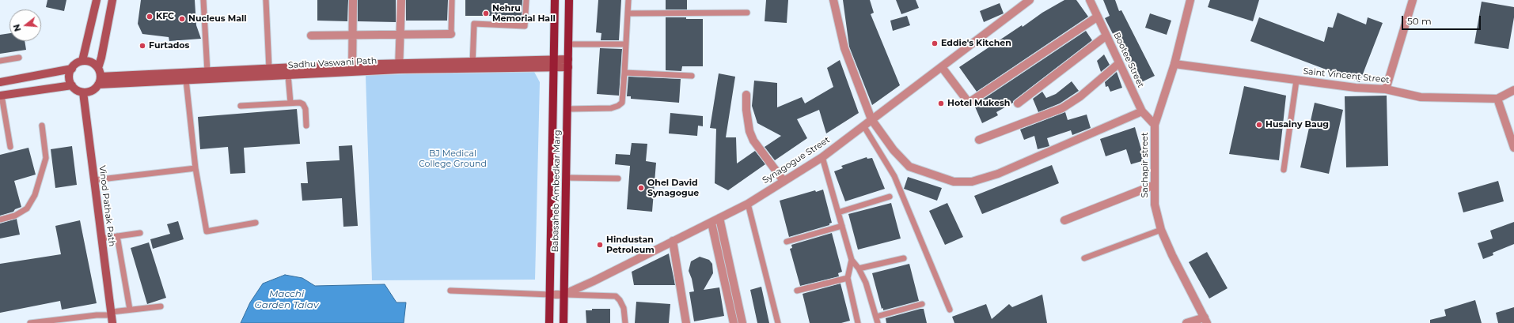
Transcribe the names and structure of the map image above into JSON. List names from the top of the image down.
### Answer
{
  "streets": {
    "main road": ["Sadhu Vaswani Path", "Babasaheb Ambedkar Marg", "Vinod Pathak Path"],
    "street": [
      "Bootee Street",
      "Saint Vincent Street",
      "Synagogue Street",
      "Sachapir street"
    ]
  },
  "crossings": [
    ["Bootee Street", "Sachapir street"],
    ["Sadhu Vaswani Path", "Babasaheb Ambedkar Marg"],
    ["Sadhu Vaswani Path", "Vinod Pathak Path"],
    ["Saint Vincent Street", "Sachapir street"],
    ["Synagogue Street", "Babasaheb Ambedkar Marg"]
  ],
  "water": ["Macchi Garden Talav"],
  "parks": ["BJ Medical College Ground"],
  "places": [
    "Nehru Memorial Hall",
    "KFC",
    "Nucleus Mall",
    "Eddie's Kitchen",
    "Furtados",
    "Hotel Mukesh",
    "Husainy Baug",
    "Ohel David Synagogue",
    "Hindustan Petroleum"
  ],
  "scale_bar": "50 m",
  "north": "left"
}
